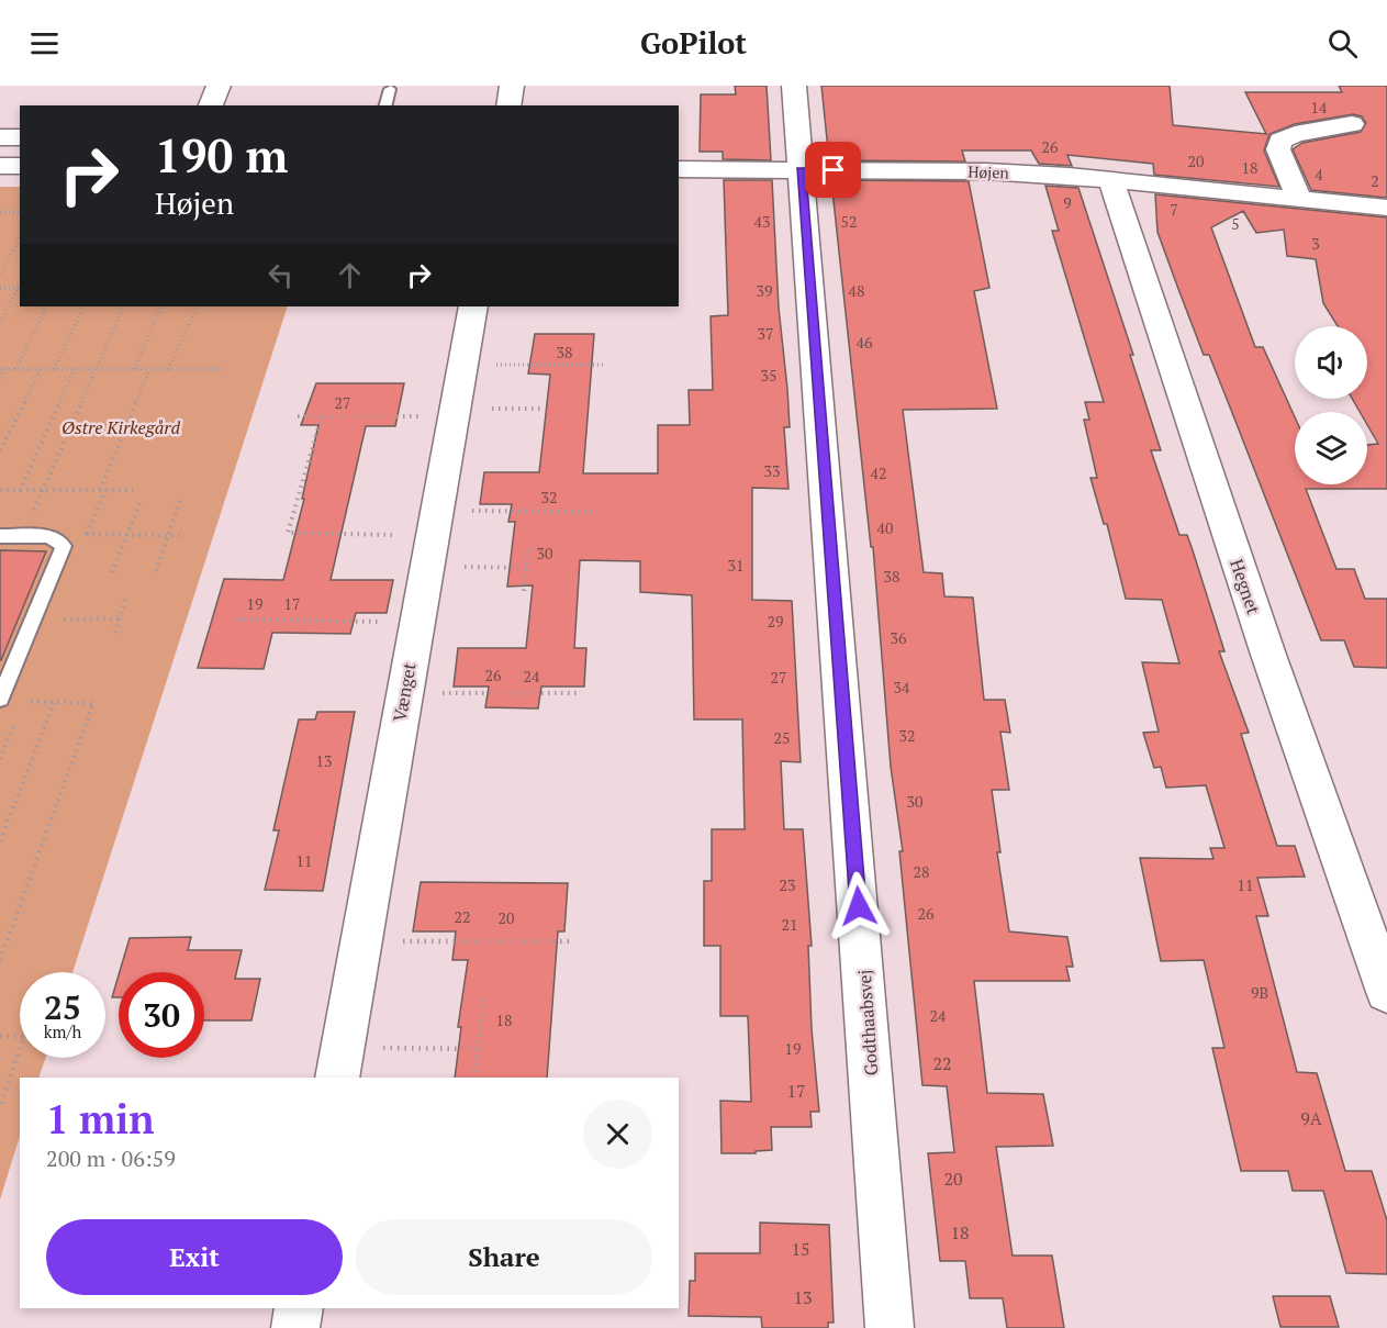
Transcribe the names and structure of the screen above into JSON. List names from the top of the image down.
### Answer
{
  "streets": {
    "street": [
      "Højen",
      "Hegnet",
      "Vænget",
      "Godthaabsvej"
    ]
  },
  "crossings": [
    ["Højen", "Hegnet"],
    ["Højen", "Godthaabsvej"]
  ],
  "parks": ["Østre Kirkegård"],
  "house_numbers": [
    "14",
    "26",
    "20",
    "18",
    "4",
    "2",
    "9",
    "7",
    "43",
    "52",
    "5",
    "3",
    "39",
    "48",
    "37",
    "46",
    "38",
    "35",
    "27",
    "33",
    "42",
    "32",
    "40",
    "30",
    "31",
    "38",
    "19",
    "17",
    "29",
    "36",
    "26",
    "24",
    "27",
    "34",
    "32",
    "25",
    "13",
    "30",
    "11",
    "28",
    "23",
    "11",
    "26",
    "22",
    "20",
    "21",
    "9B",
    "24",
    "18",
    "19",
    "22",
    "17",
    "9A",
    "20",
    "18",
    "15",
    "13"
  ],
  "page": {
    "header": "GoPilot",
    "turn": ["190 m", "Højen"],
    "speed": "25 km/h",
    "limit": "30",
    "heading": ["1 min", "200 m · 06:59"],
    "buttons": ["Exit", "Share"]
  }
}
